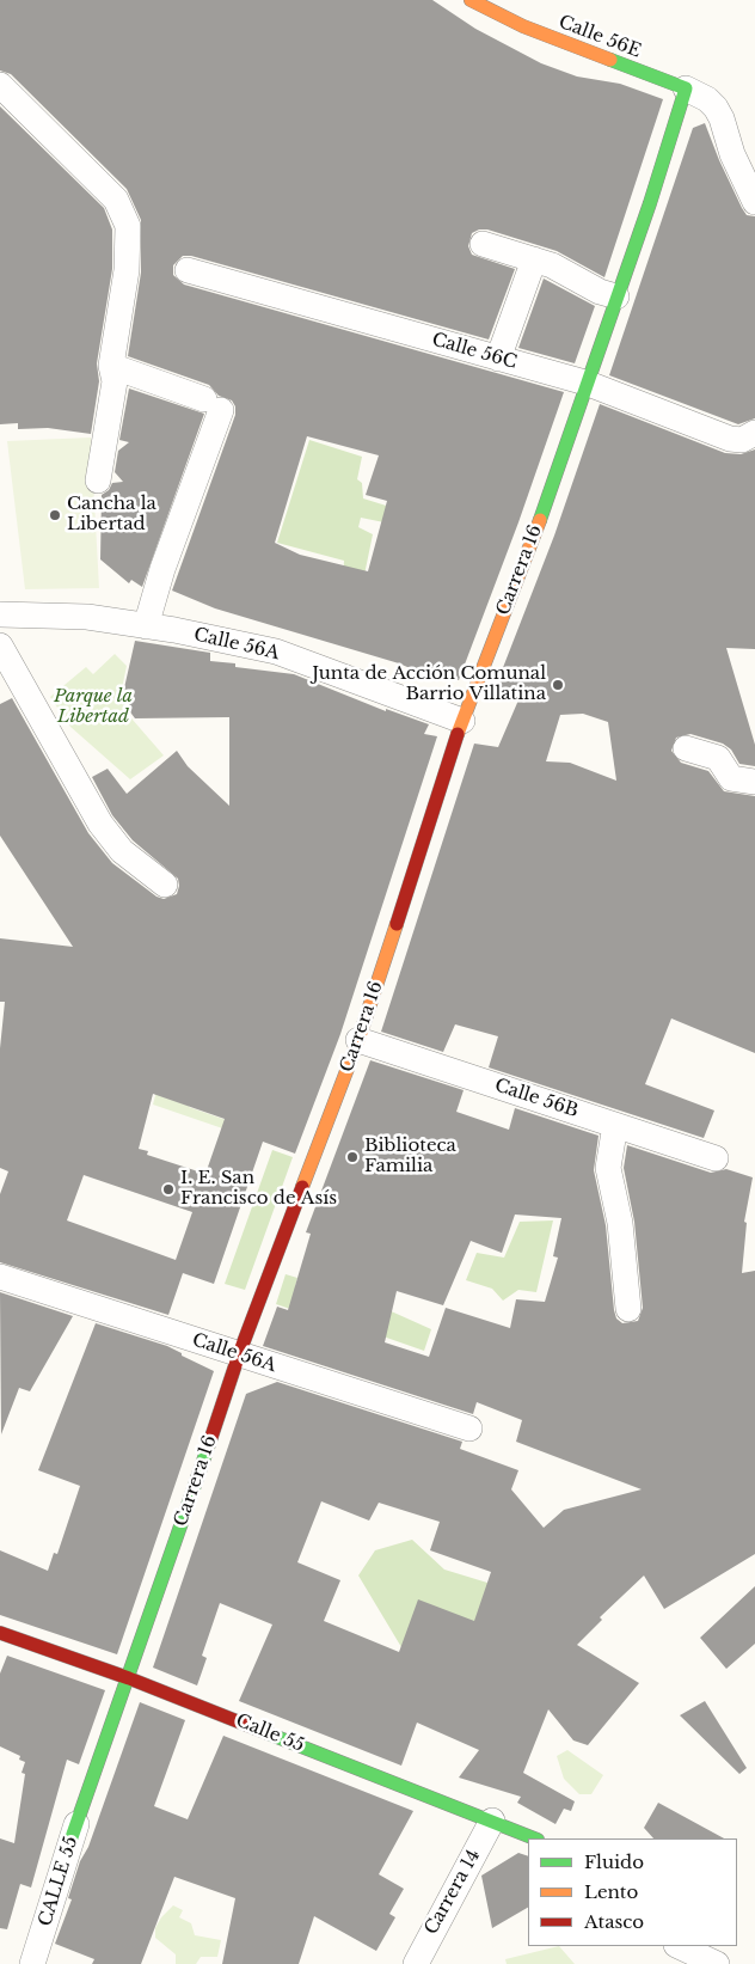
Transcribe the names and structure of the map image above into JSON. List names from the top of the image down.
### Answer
{
  "streets": {
    "street": [
      "Calle 56E",
      "Calle 56C",
      "Carrera 16",
      "Calle 56A",
      "Calle 56B",
      "Calle 55",
      "CALLE 55",
      "Carrera 14"
    ]
  },
  "crossings": [
    ["Calle 56E", "Carrera 16"],
    ["Calle 56C", "Carrera 16"],
    ["Carrera 16", "Calle 56A"],
    ["Carrera 16", "Calle 56B"],
    ["Carrera 16", "Calle 55"],
    ["Carrera 16", "CALLE 55"],
    ["Calle 55", "Carrera 14"]
  ],
  "parks": ["Parque la Libertad"],
  "places": [
    "Cancha la Libertad",
    "Junta de Acción Comunal Barrio Villatina",
    "Biblioteca Familia",
    "I. E. San Francisco de Asís"
  ],
  "legend": ["Fluido", "Lento", "Atasco"]
}
